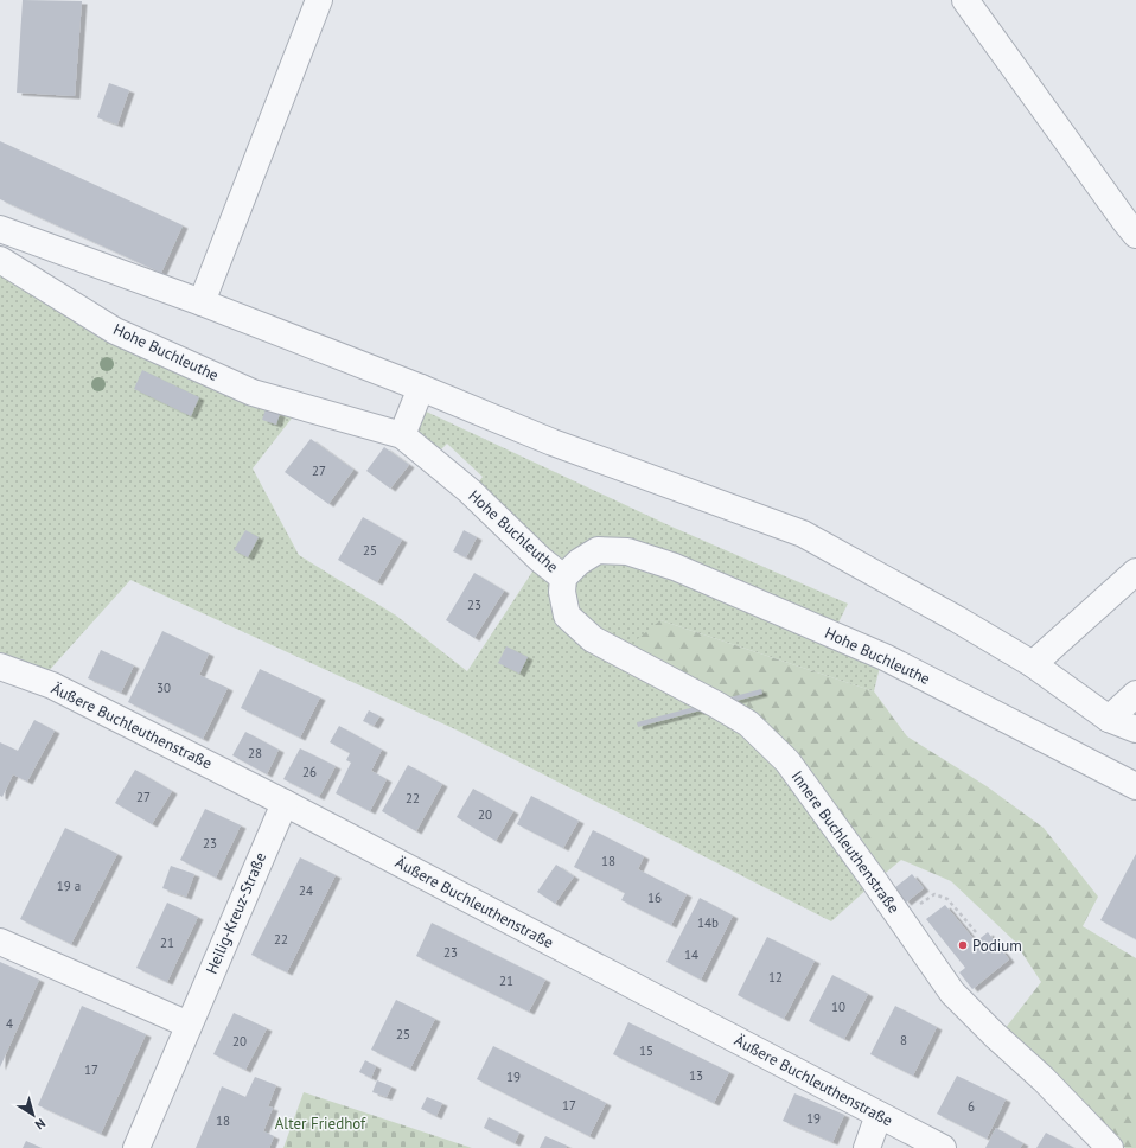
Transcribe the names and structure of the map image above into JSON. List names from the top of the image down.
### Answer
{
  "streets": {
    "street": [
      "Hohe Buchleuthe",
      "Äußere Buchleuthenstraße",
      "Innere Buchleuthenstraße",
      "Heilig-Kreuz-Straße"
    ]
  },
  "crossings": [
    ["Hohe Buchleuthe", "Innere Buchleuthenstraße"],
    ["Äußere Buchleuthenstraße", "Heilig-Kreuz-Straße"]
  ],
  "parks": ["Alter Friedhof"],
  "places": ["Podium"],
  "house_numbers": [
    "27",
    "25",
    "23",
    "30",
    "28",
    "26",
    "27",
    "22",
    "20",
    "23",
    "18",
    "19 a",
    "24",
    "16",
    "14b",
    "22",
    "21",
    "23",
    "14",
    "12",
    "21",
    "10",
    "4",
    "25",
    "8",
    "20",
    "15",
    "17",
    "13",
    "19",
    "17",
    "6",
    "19",
    "18"
  ],
  "north": "bottom right"
}
